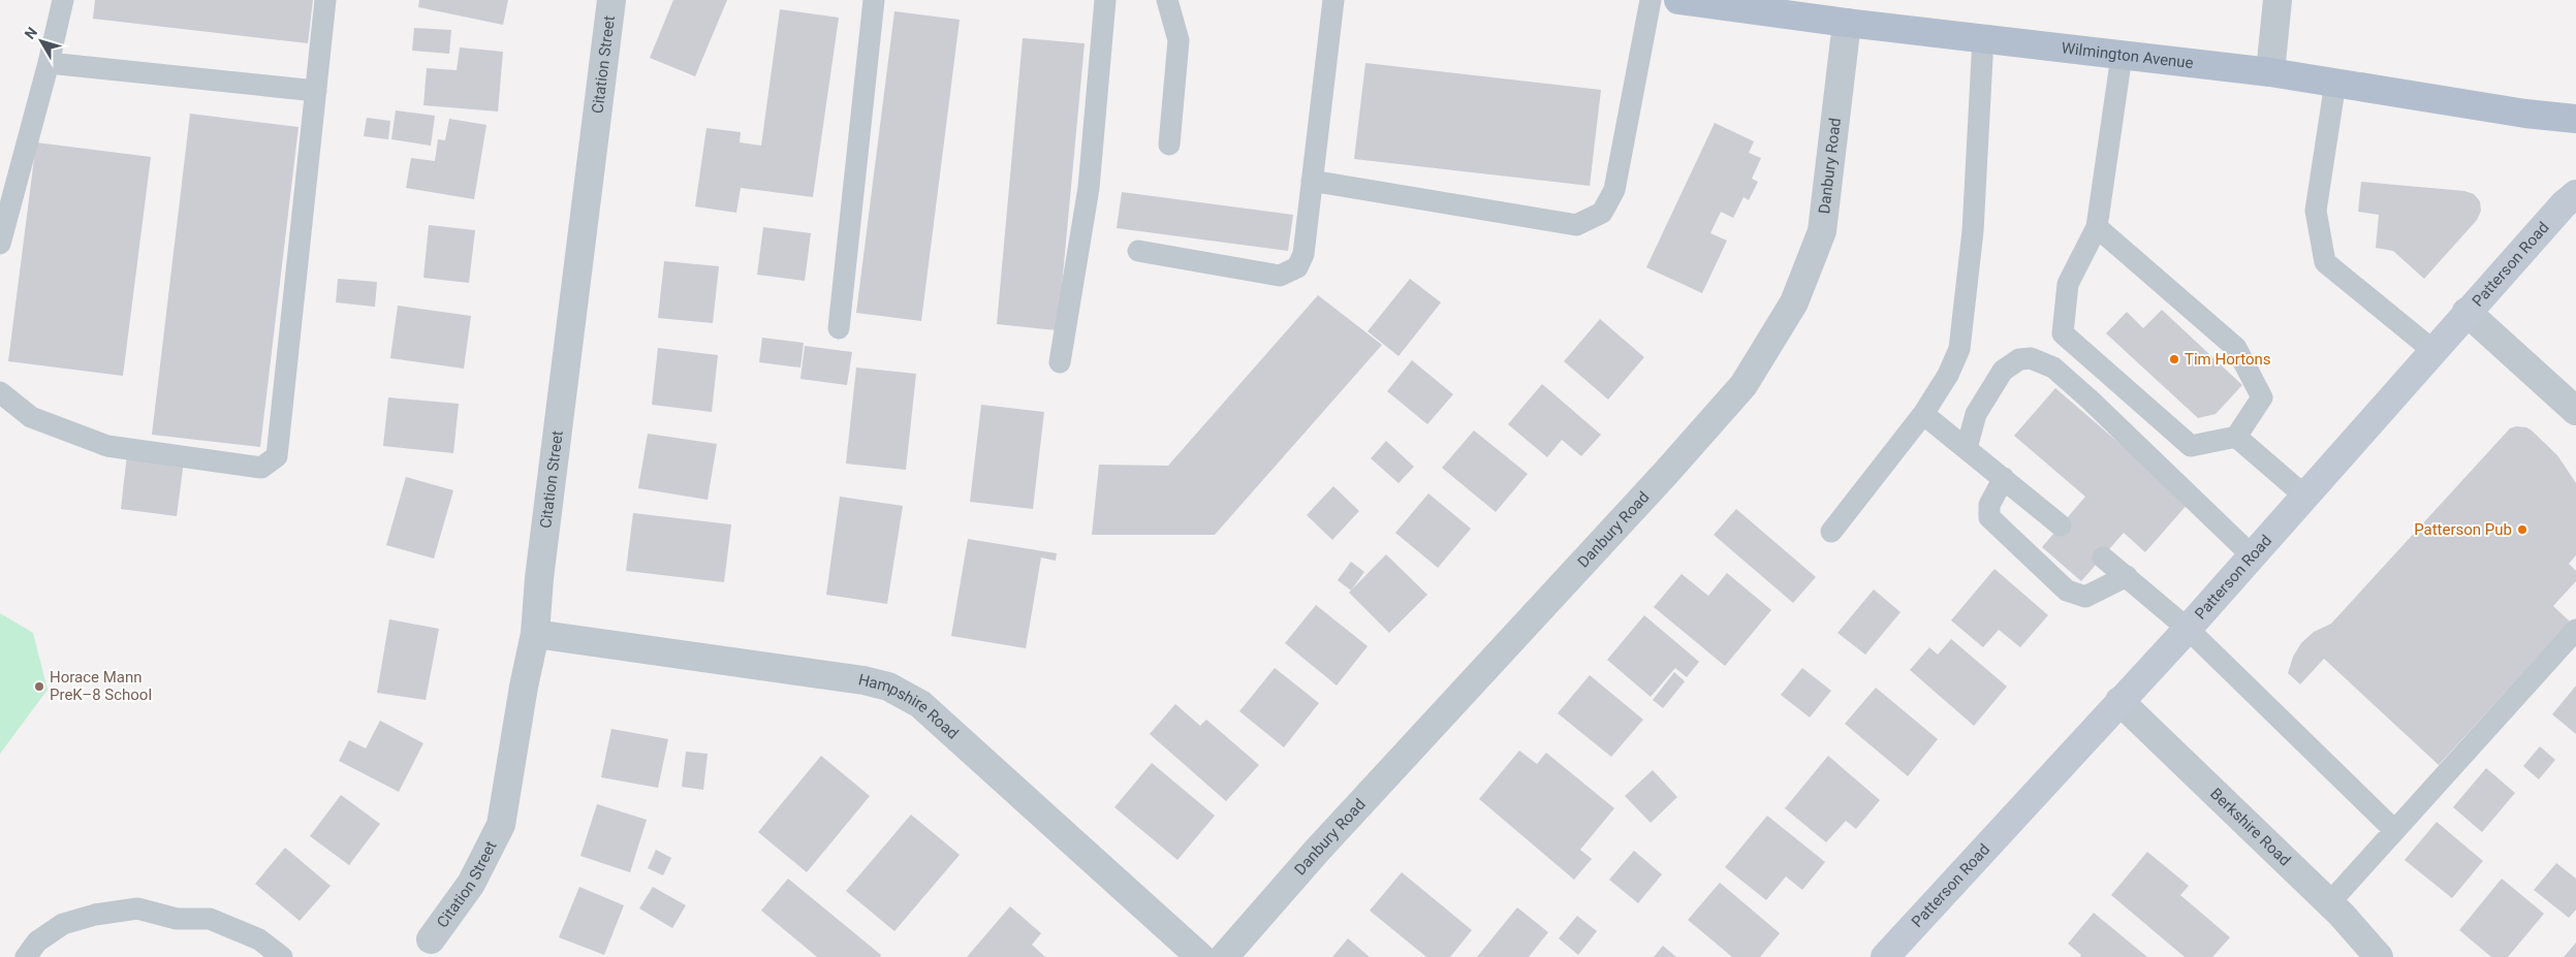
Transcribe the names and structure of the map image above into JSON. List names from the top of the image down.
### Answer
{
  "streets": {
    "main road": ["Wilmington Avenue", "Patterson Road"],
    "street": [
      "Citation Street",
      "Danbury Road",
      "Hampshire Road",
      "Berkshire Road"
    ]
  },
  "crossings": [
    ["Wilmington Avenue", "Danbury Road"],
    ["Citation Street", "Hampshire Road"],
    ["Patterson Road", "Berkshire Road"]
  ],
  "places": ["Tim Hortons", "Patterson Pub", "Horace Mann PreK–8 School"],
  "north": "top left"
}
